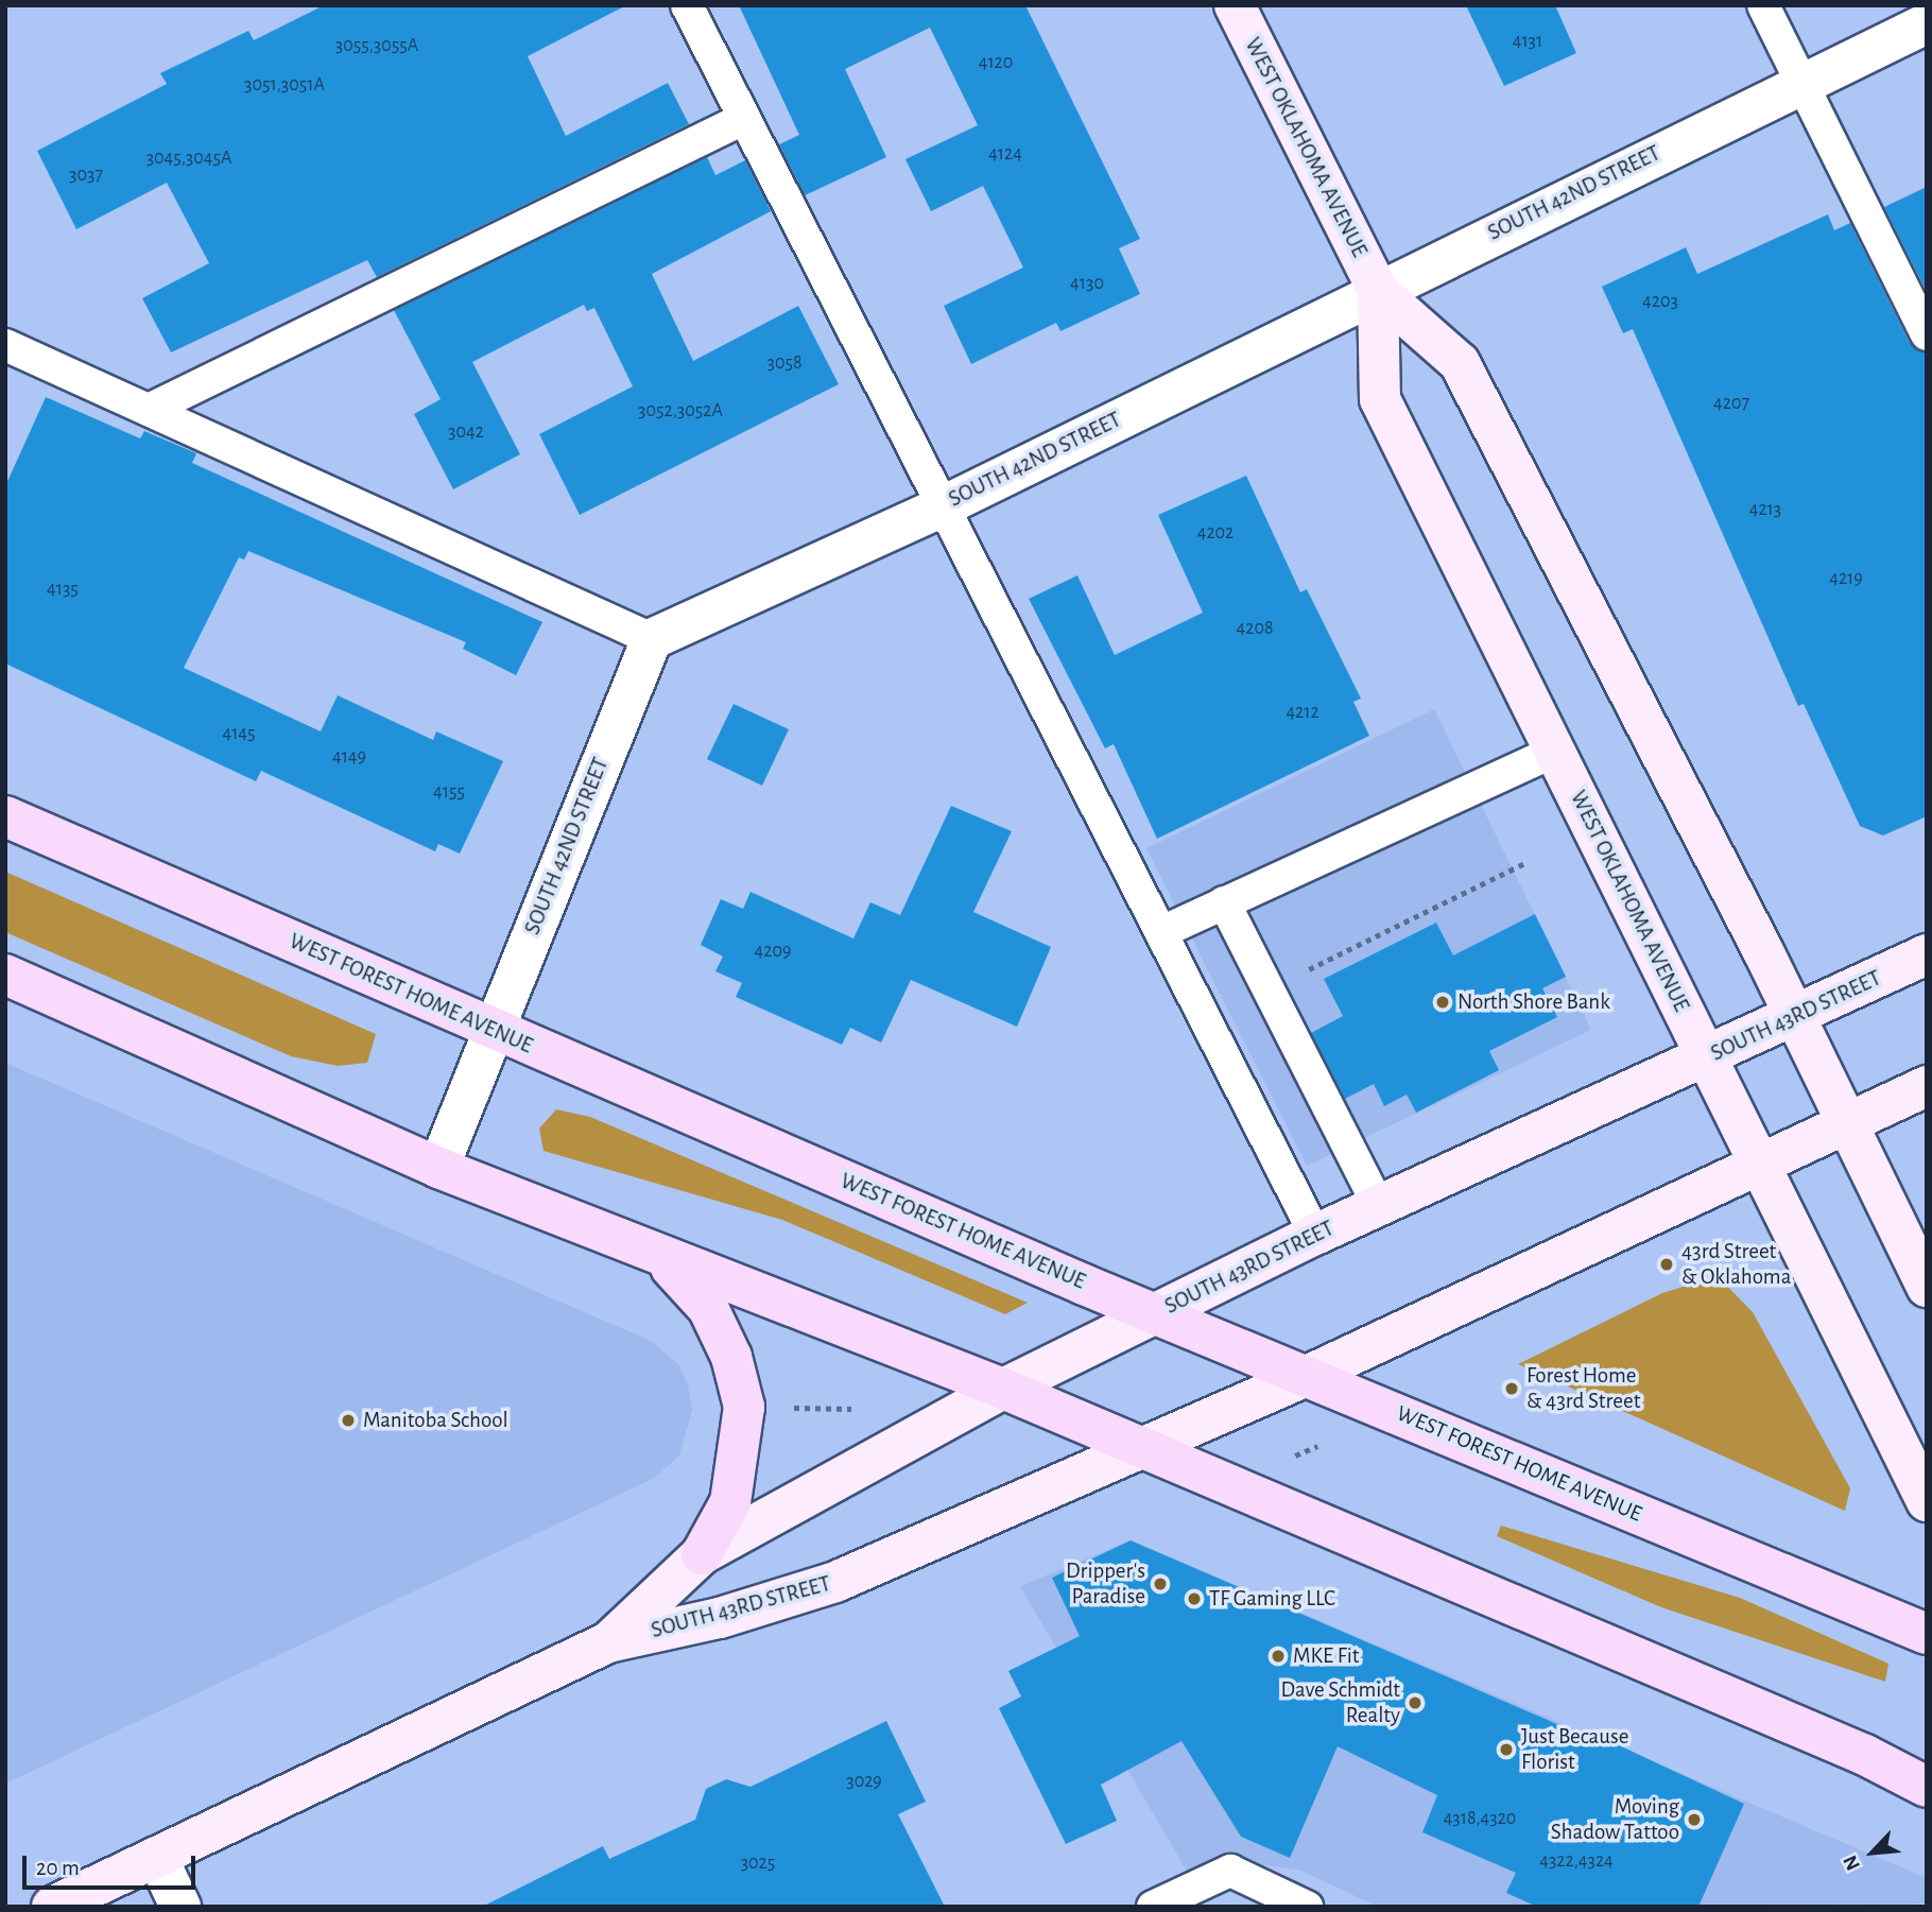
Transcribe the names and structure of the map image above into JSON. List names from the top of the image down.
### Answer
{
  "streets": {
    "main road": ["WEST OKLAHOMA AVENUE", "WEST FOREST HOME AVENUE", "SOUTH 43RD STREET"],
    "street": ["SOUTH 42ND STREET"]
  },
  "crossings": [
    ["WEST OKLAHOMA AVENUE", "SOUTH 42ND STREET"],
    ["WEST OKLAHOMA AVENUE", "SOUTH 43RD STREET"],
    ["SOUTH 42ND STREET", "WEST FOREST HOME AVENUE"],
    ["WEST FOREST HOME AVENUE", "SOUTH 43RD STREET"]
  ],
  "places": [
    "North Shore Bank",
    "43rd Street & Oklahoma",
    "Forest Home & 43rd Street",
    "Manitoba School",
    "Dripper's Paradise",
    "TF Gaming LLC",
    "MKE Fit",
    "Dave Schmidt Realty",
    "Just Because Florist",
    "Moving Shadow Tattoo"
  ],
  "house_numbers": [
    "4131",
    "3055,3055A",
    "4120",
    "3051,3051A",
    "4124",
    "3045,3045A",
    "3037",
    "4130",
    "4203",
    "3058",
    "4207",
    "3052,3052A",
    "3042",
    "4213",
    "4202",
    "4219",
    "4135",
    "4208",
    "4212",
    "4145",
    "4149",
    "4155",
    "4209",
    "3029",
    "4318,4320",
    "4322,4324",
    "3025"
  ],
  "scale_bar": "20 m",
  "north": "bottom left"
}
